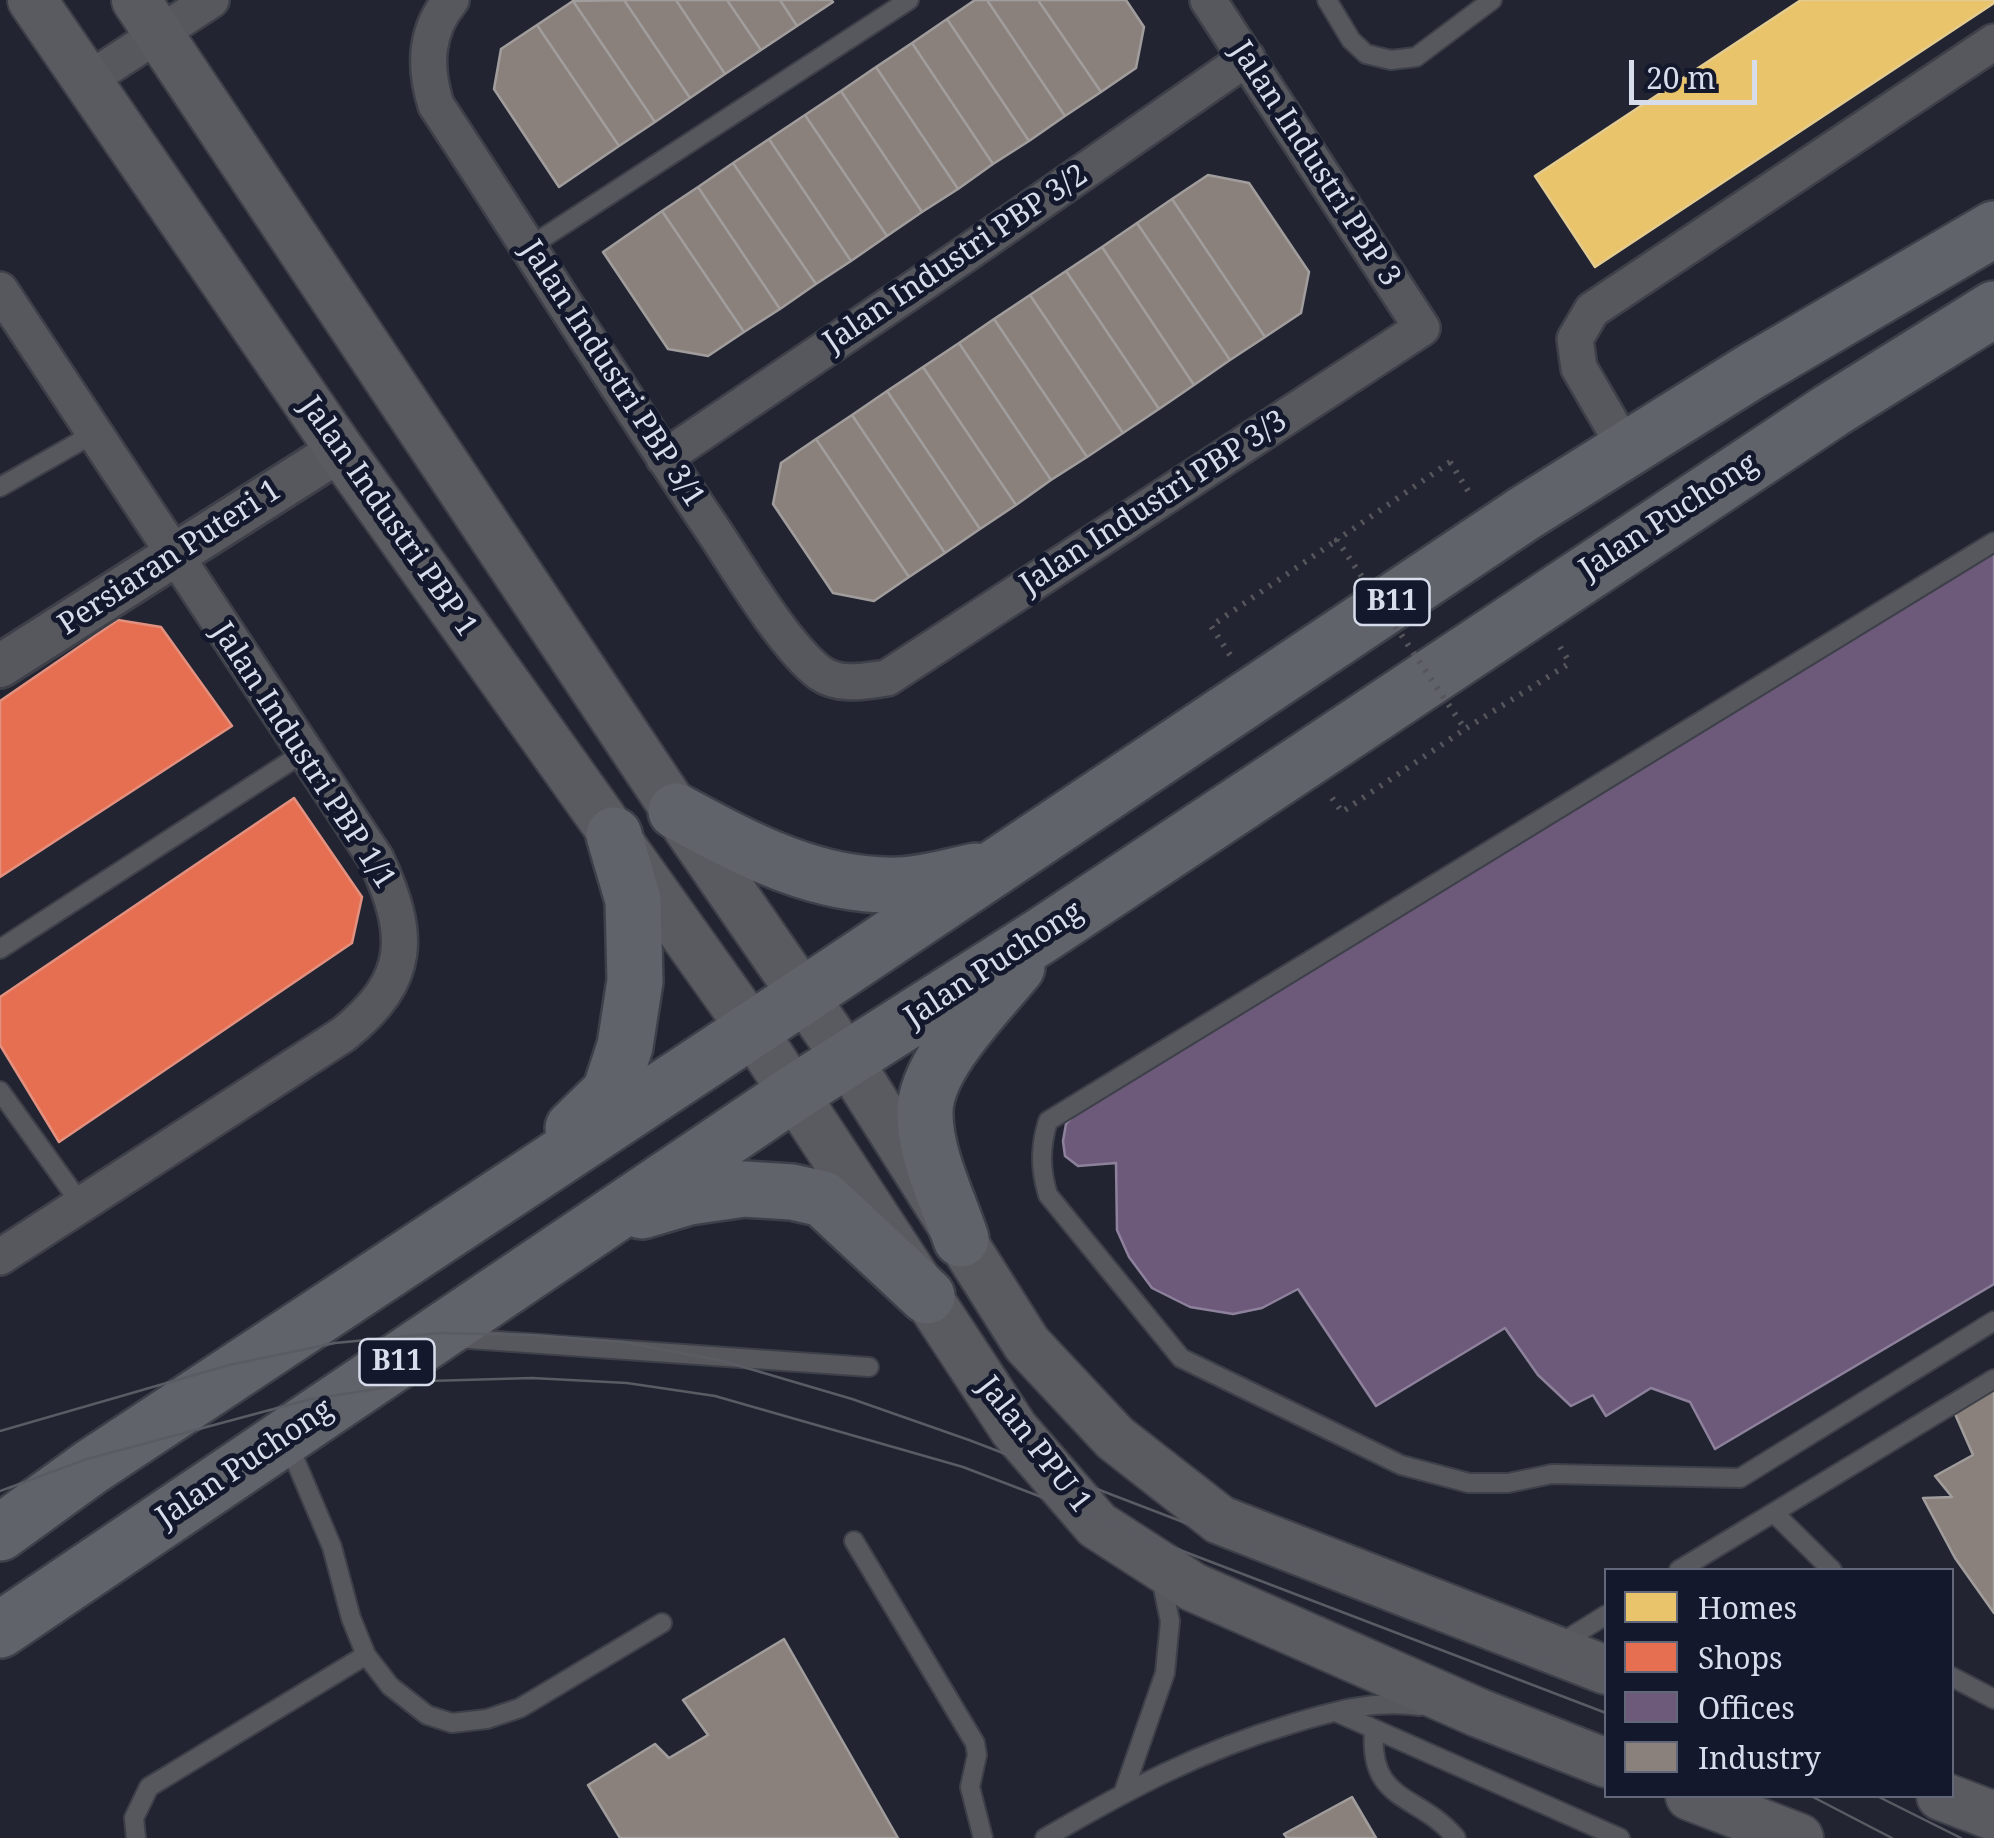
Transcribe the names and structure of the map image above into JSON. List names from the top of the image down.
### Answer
{
  "streets": {
    "main road": [
      "Jalan Industri PBP 1",
      "Jalan Puchong",
      "B11",
      "Jalan PPU 1"
    ],
    "street": [
      "Jalan Industri PBP 3",
      "Jalan Industri PBP 3/2",
      "Jalan Industri PBP 3/1",
      "Jalan Industri PBP 3/3",
      "Persiaran Puteri 1",
      "Jalan Industri PBP 1/1"
    ]
  },
  "crossings": [
    ["Jalan Industri PBP 3", "Jalan Industri PBP 3/2"],
    ["Jalan Industri PBP 3", "Jalan Industri PBP 3/3"],
    ["Jalan Industri PBP 3/2", "Jalan Industri PBP 3/1"],
    ["Jalan Industri PBP 3/1", "Jalan Industri PBP 3/3"],
    ["Jalan Industri PBP 1", "Jalan Puchong"],
    ["Jalan Industri PBP 1", "Persiaran Puteri 1"],
    ["Jalan Industri PBP 1", "B11"],
    ["Jalan Industri PBP 1", "Jalan PPU 1"],
    ["Jalan Puchong", "Jalan PPU 1"],
    ["Persiaran Puteri 1", "Jalan Industri PBP 1/1"],
    ["B11", "Jalan PPU 1"]
  ],
  "legend": [
    "Homes",
    "Shops",
    "Offices",
    "Industry"
  ],
  "scale_bar": "20 m"
}
